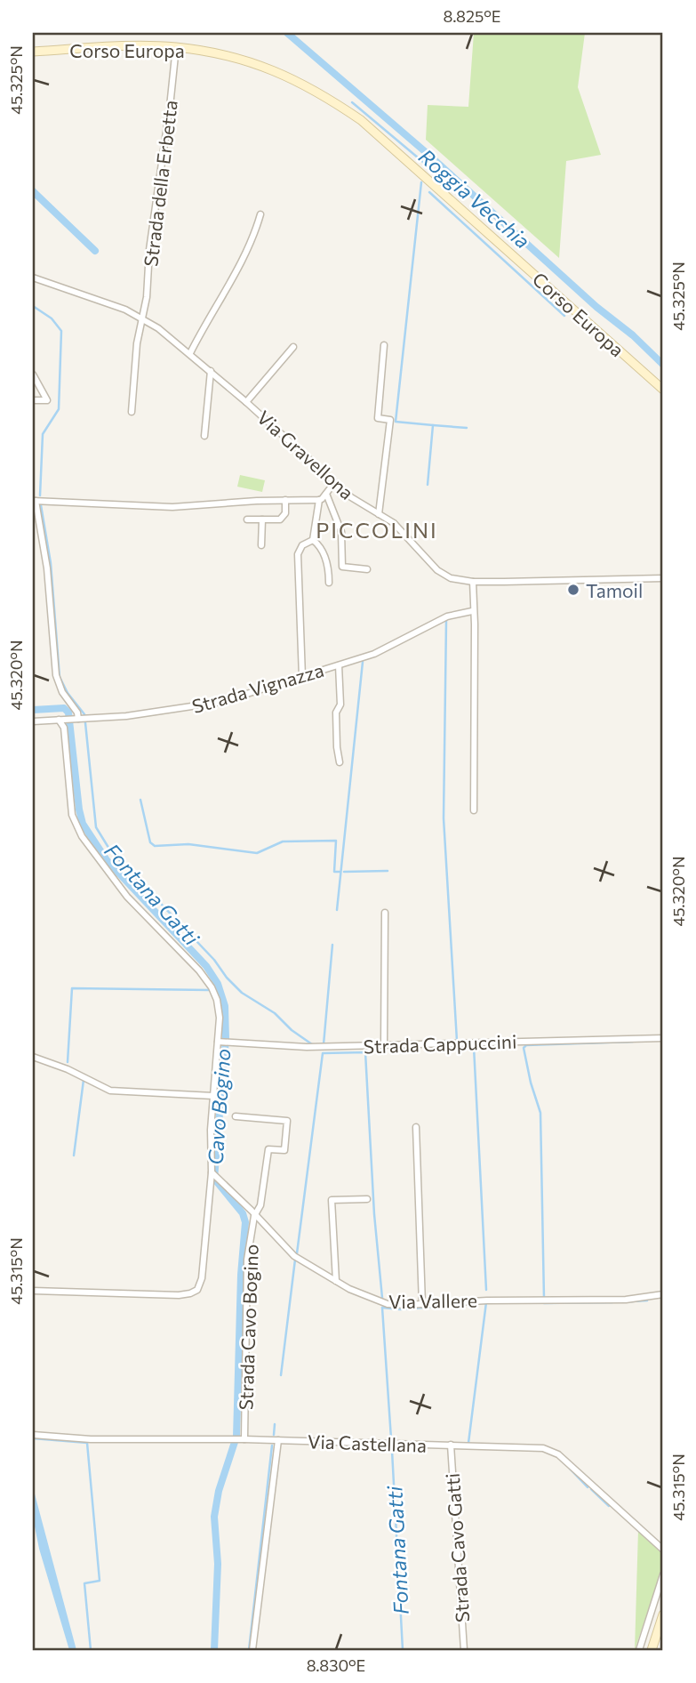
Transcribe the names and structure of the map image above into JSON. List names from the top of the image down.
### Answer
{
  "streets": {
    "main road": ["Corso Europa"],
    "street": [
      "Strada della Erbetta",
      "Via Gravellona",
      "Strada Vignazza",
      "Strada Cappuccini",
      "Via Vallere",
      "Strada Cavo Bogino",
      "Via Castellana",
      "Strada Cavo Gatti"
    ]
  },
  "crossings": [
    ["Corso Europa", "Strada della Erbetta"],
    ["Strada della Erbetta", "Via Gravellona"],
    ["Via Vallere", "Strada Cavo Bogino"],
    ["Strada Cavo Bogino", "Via Castellana"],
    ["Via Castellana", "Strada Cavo Gatti"]
  ],
  "districts": ["PICCOLINI"],
  "water": ["Roggia Vecchia", "Fontana Gatti", "Cavo Bogino"],
  "places": ["Tamoil"],
  "coordinates": [
    "8.825°E",
    "45.325°N",
    "45.320°N",
    "45.315°N",
    "8.830°E"
  ]
}
